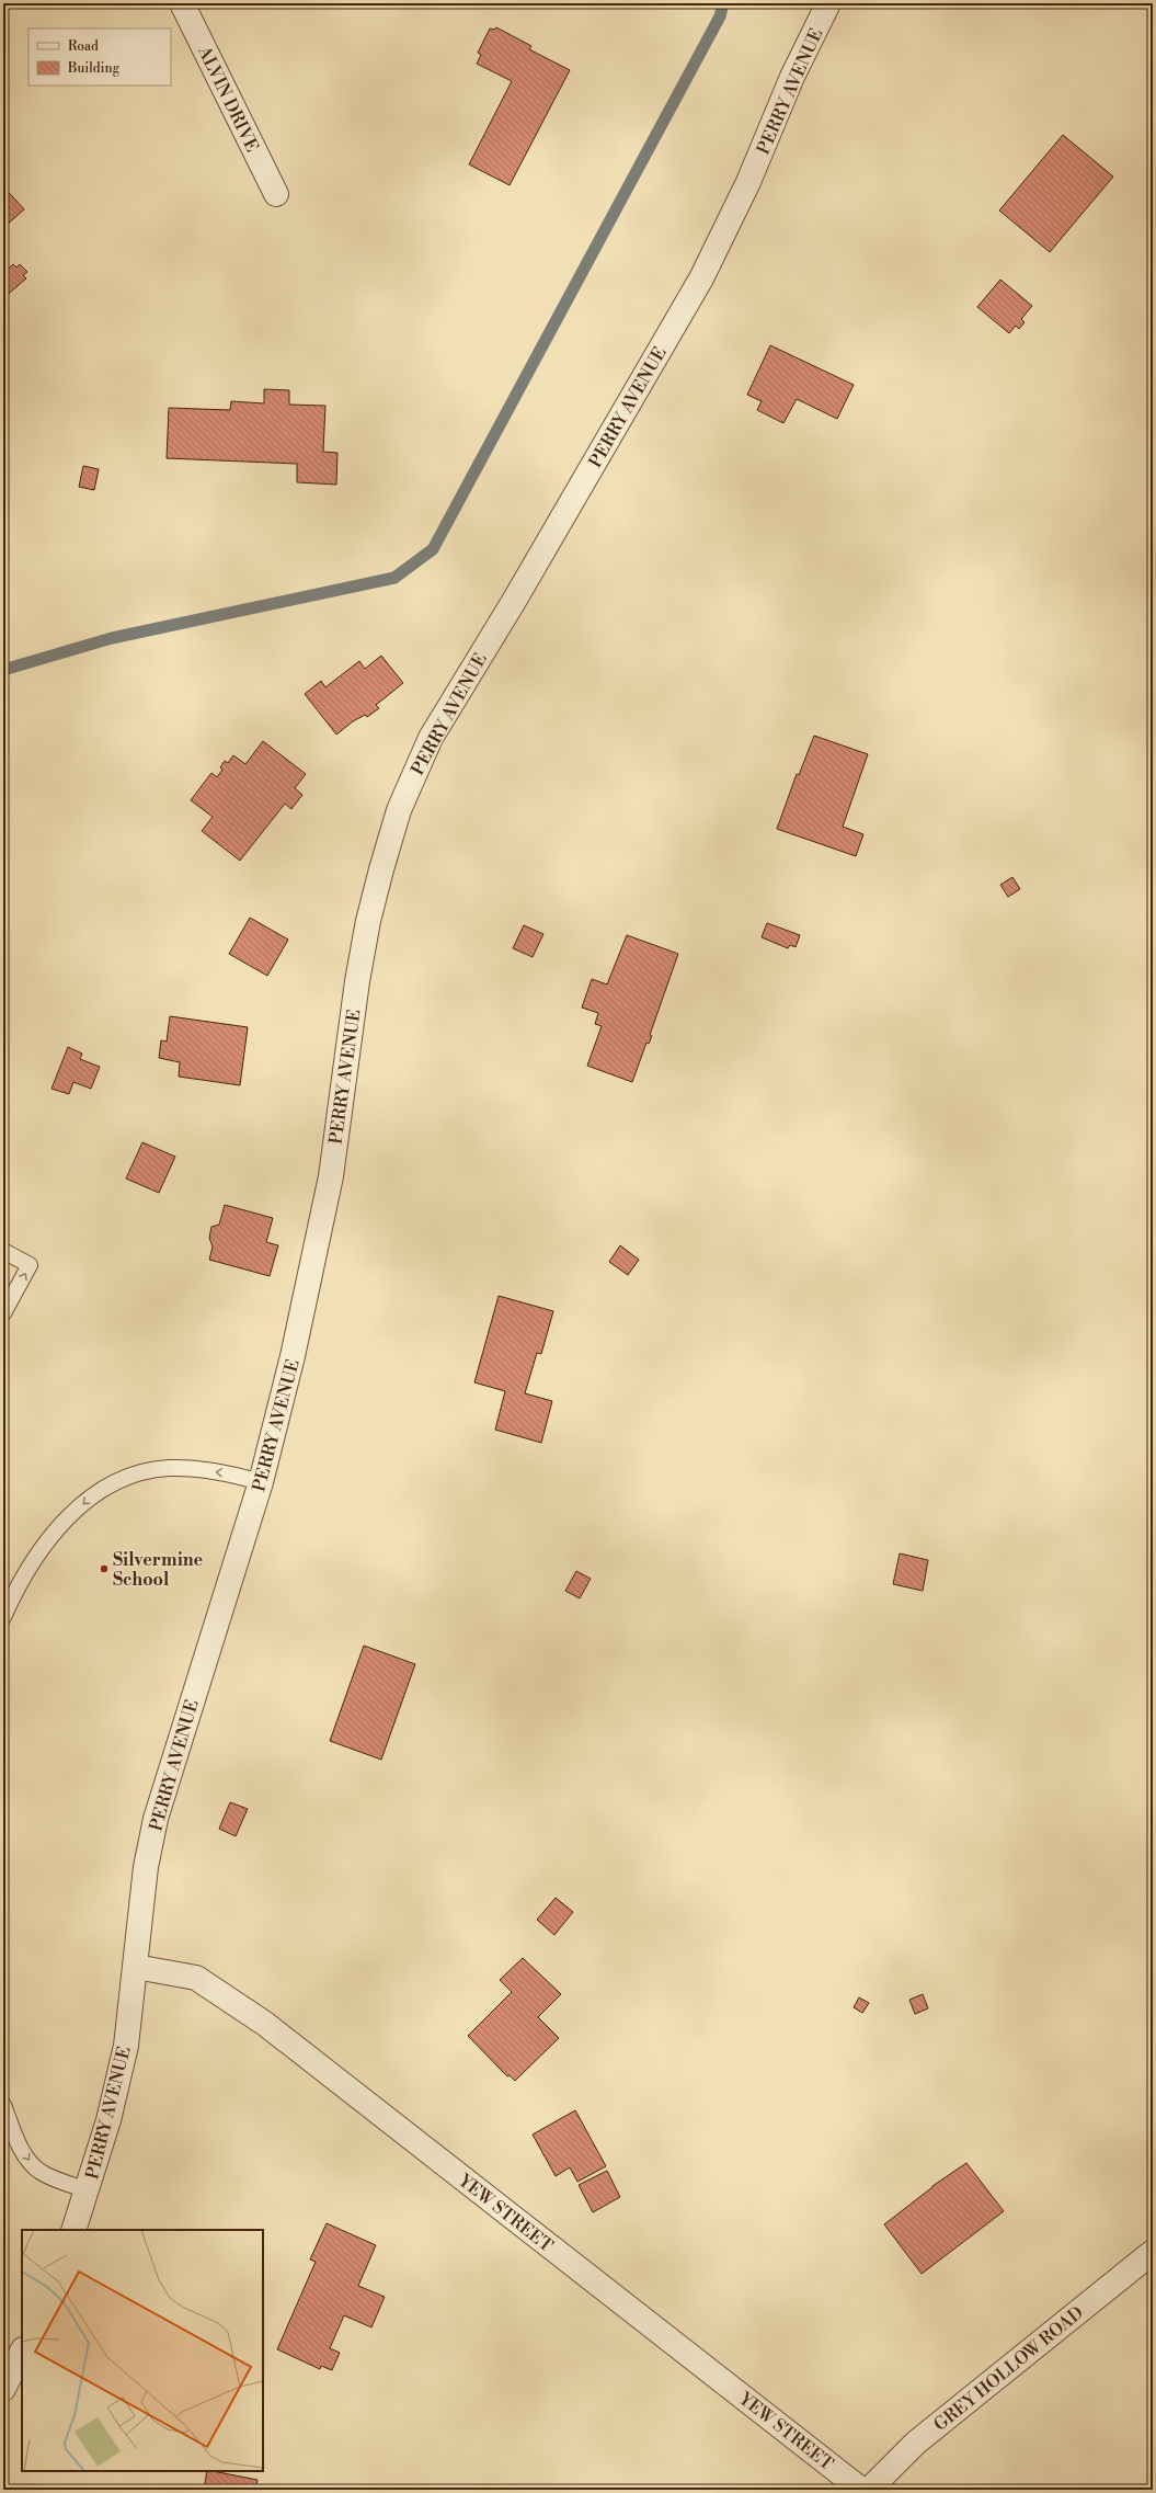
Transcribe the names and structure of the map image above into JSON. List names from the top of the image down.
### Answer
{
  "streets": {
    "street": [
      "PERRY AVENUE",
      "ALVIN DRIVE",
      "YEW STREET",
      "GREY HOLLOW ROAD"
    ]
  },
  "crossings": [
    ["PERRY AVENUE", "YEW STREET"]
  ],
  "places": ["Silvermine School"],
  "legend": ["Road", "Building"]
}
